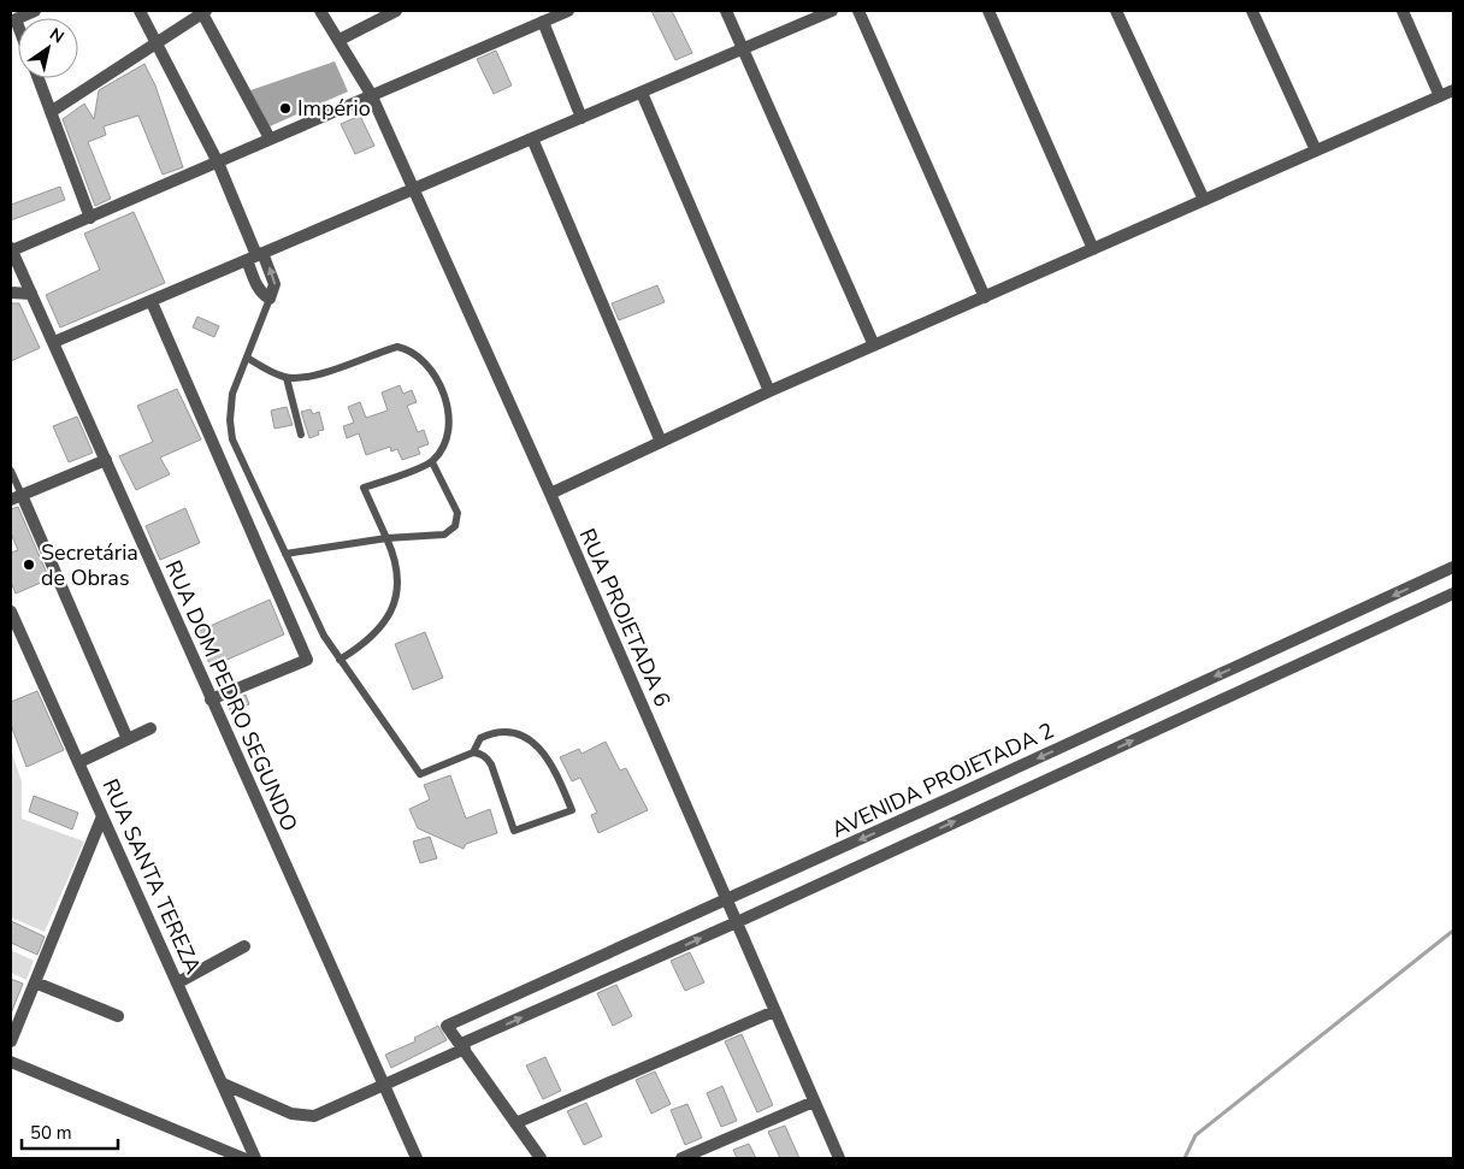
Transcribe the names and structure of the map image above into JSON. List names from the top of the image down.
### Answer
{
  "streets": {
    "street": [
      "RUA PROJETADA 6",
      "RUA DOM PEDRO SEGUNDO",
      "AVENIDA PROJETADA 2",
      "RUA SANTA TEREZA"
    ]
  },
  "crossings": [
    ["RUA PROJETADA 6", "AVENIDA PROJETADA 2"],
    ["RUA DOM PEDRO SEGUNDO", "AVENIDA PROJETADA 2"],
    ["AVENIDA PROJETADA 2", "RUA SANTA TEREZA"]
  ],
  "places": ["Império", "Secretária de Obras"],
  "scale_bar": "50 m",
  "north": "top right"
}
